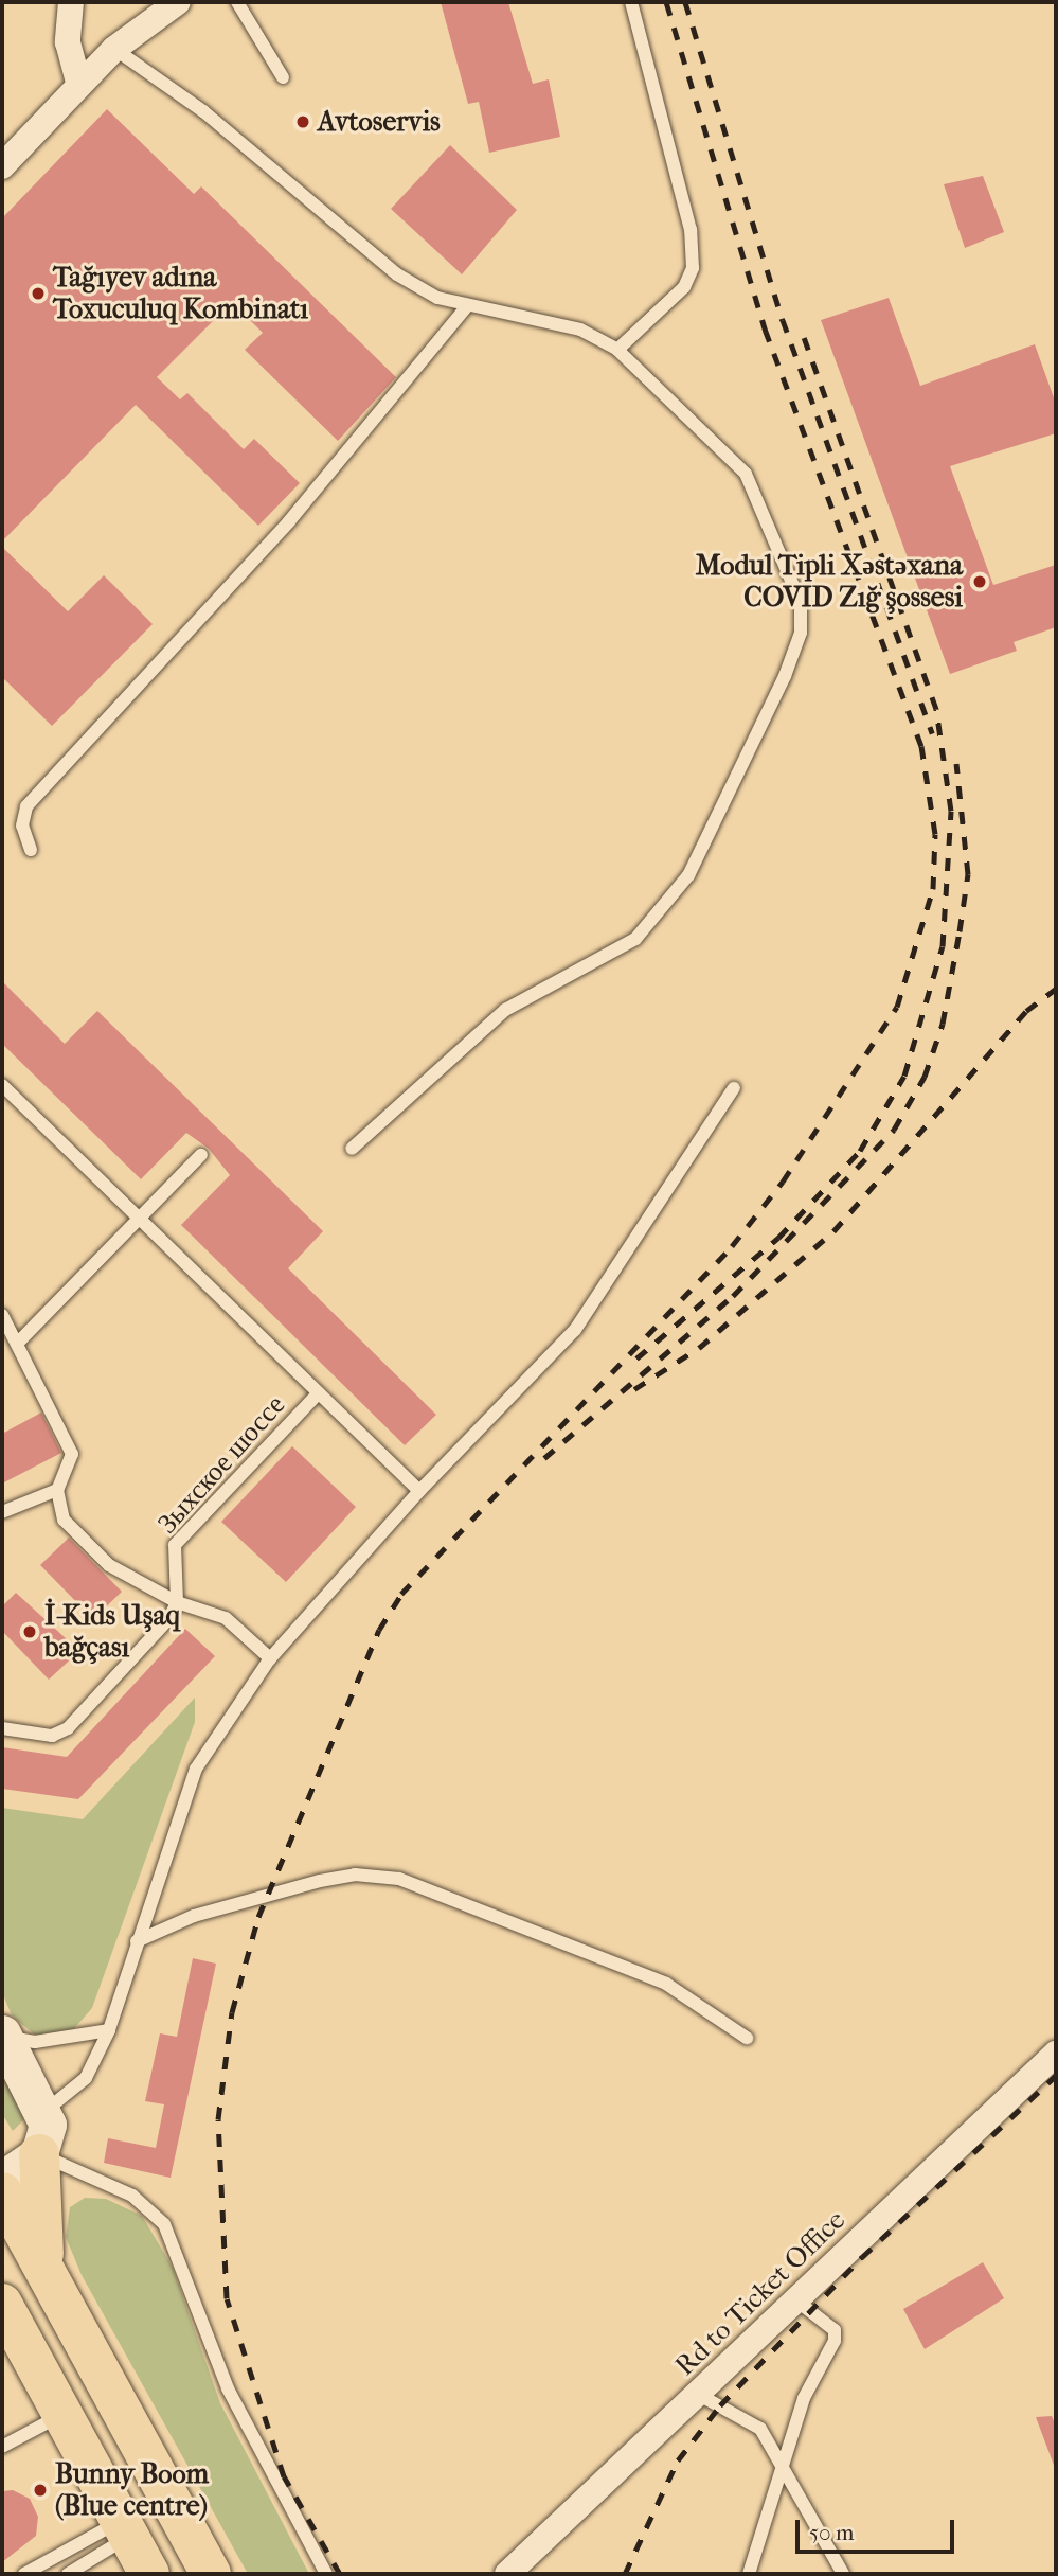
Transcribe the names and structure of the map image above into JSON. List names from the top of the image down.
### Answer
{
  "streets": {
    "street": ["Rd to Ticket Office"],
    "lane": ["Зыхское шоссе"]
  },
  "places": [
    "Avtoservis",
    "Tağıyev adına Toxuculuq Kombinatı",
    "Modul Tipli Xəstəxana COVID Zığ şossesi",
    "İ-Kids Uşaq bağçası",
    "Bunny Boom (Blue centre)"
  ],
  "scale_bar": "50 m"
}
